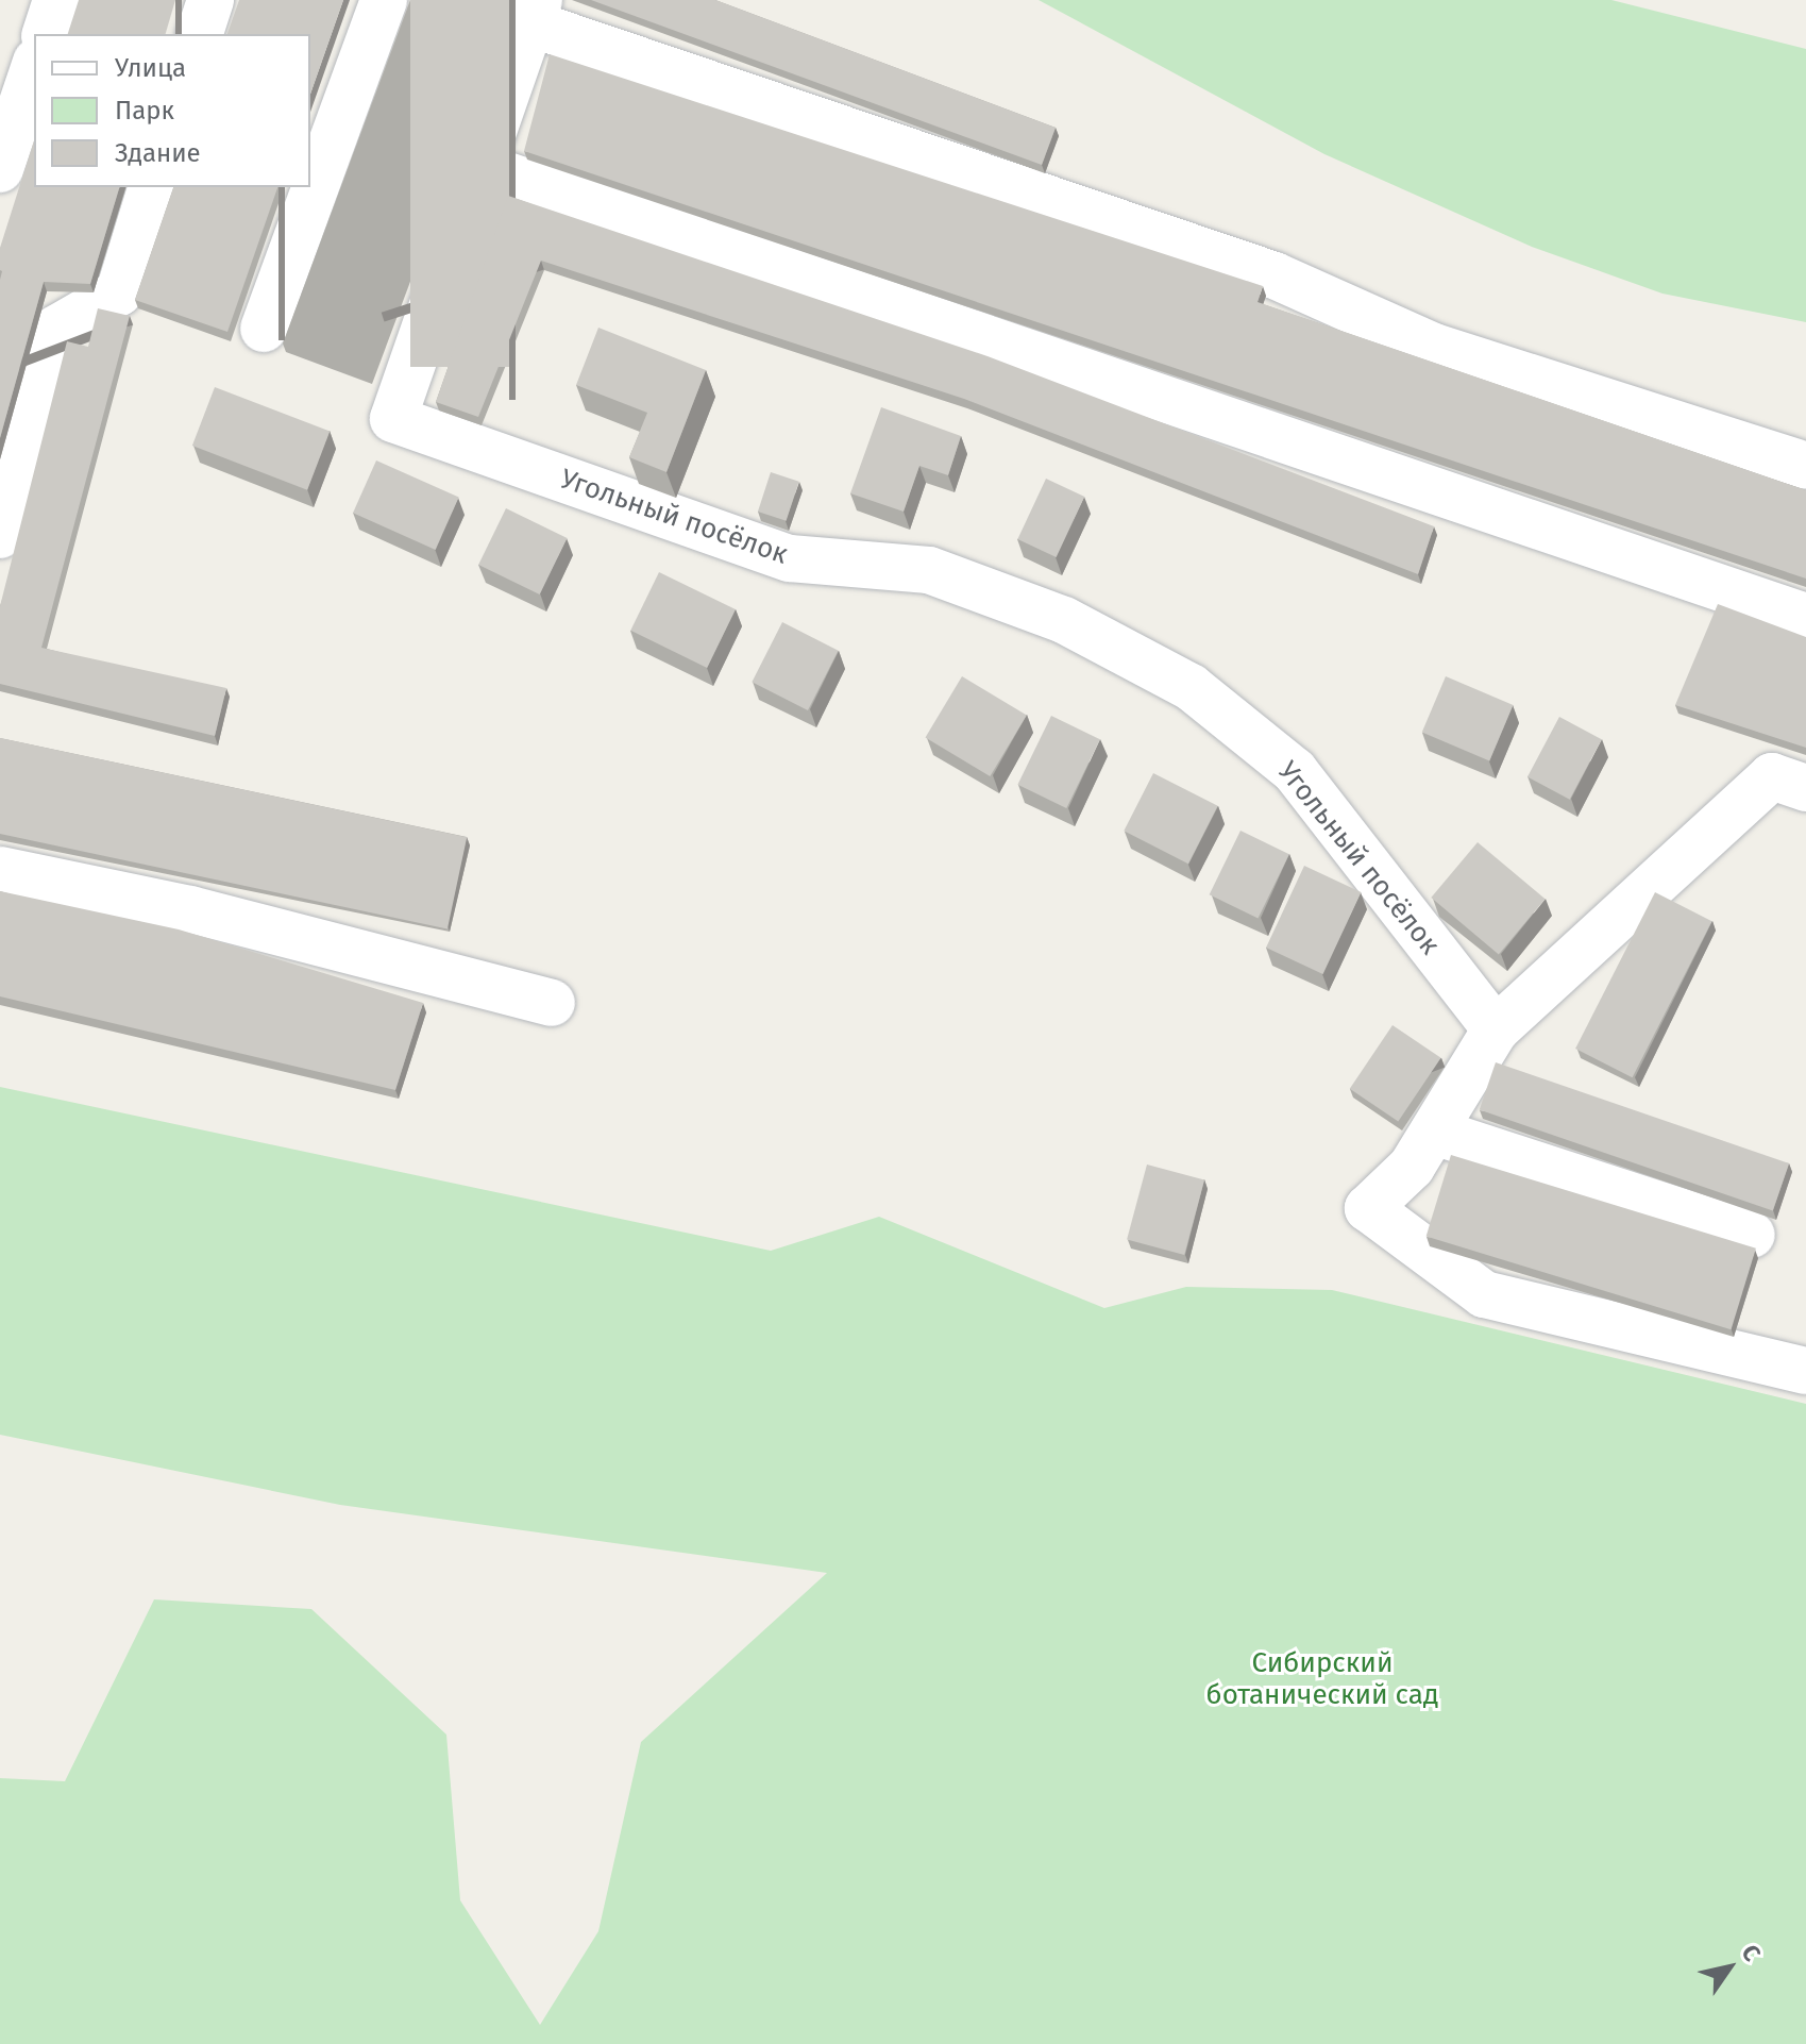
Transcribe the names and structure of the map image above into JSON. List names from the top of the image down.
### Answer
{
  "streets": {
    "street": ["Угольный посёлок"]
  },
  "parks": ["Сибирский ботанический сад"],
  "legend": ["Улица", "Парк", "Здание"],
  "north": "top right"
}
